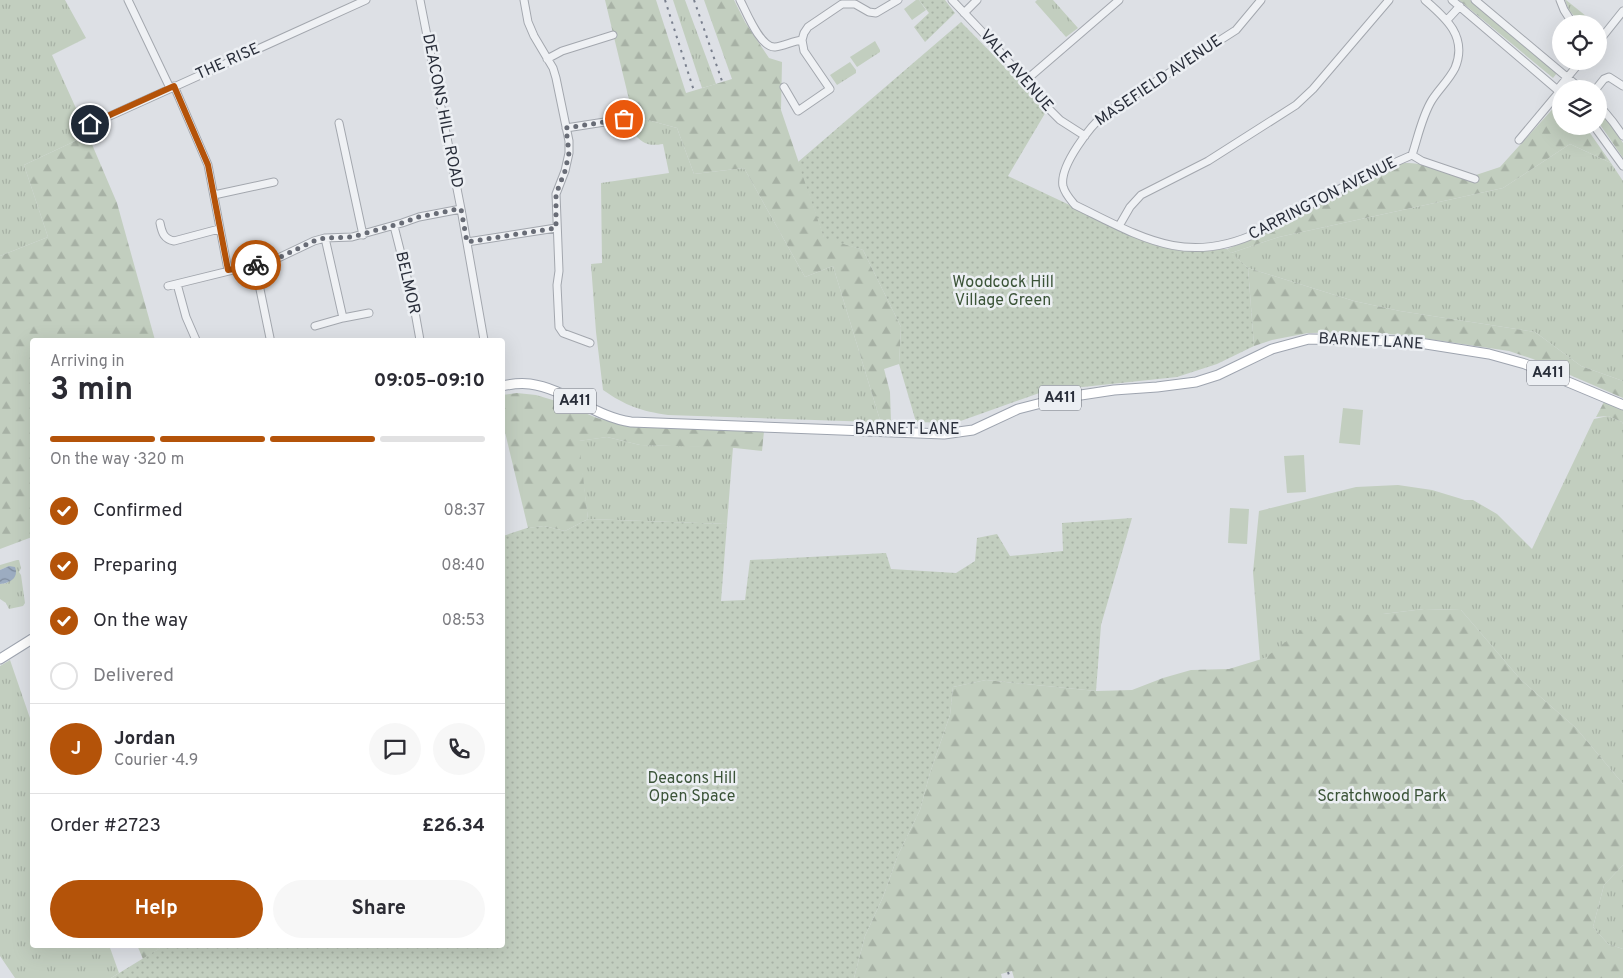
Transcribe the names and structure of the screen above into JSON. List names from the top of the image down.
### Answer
{
  "streets": {
    "main road": ["BARNET LANE", "A411"],
    "street": [
      "THE RISE",
      "VALE AVENUE",
      "MASEFIELD AVENUE",
      "DEACONS HILL ROAD",
      "CARRINGTON AVENUE",
      "BELMOR"
    ]
  },
  "crossings": [
    ["VALE AVENUE", "MASEFIELD AVENUE"],
    ["MASEFIELD AVENUE", "CARRINGTON AVENUE"]
  ],
  "parks": ["Woodcock Hill Village Green", "Deacons Hill Open Space", "Scratchwood Park"],
  "page": {
    "heading": ["3 min", "Arriving in", "09:05–09:10"],
    "panel": [
      "Jordan",
      "Courier · 4.9",
      "Order #2723",
      "£26.34"
    ],
    "bar": "On the way · 320 m",
    "list": [
      ["Confirmed", "08:37"],
      ["Preparing", "08:40"],
      ["On the way", "08:53"],
      "Delivered"
    ],
    "round": "J",
    "buttons": ["Help", "Share"]
  }
}
